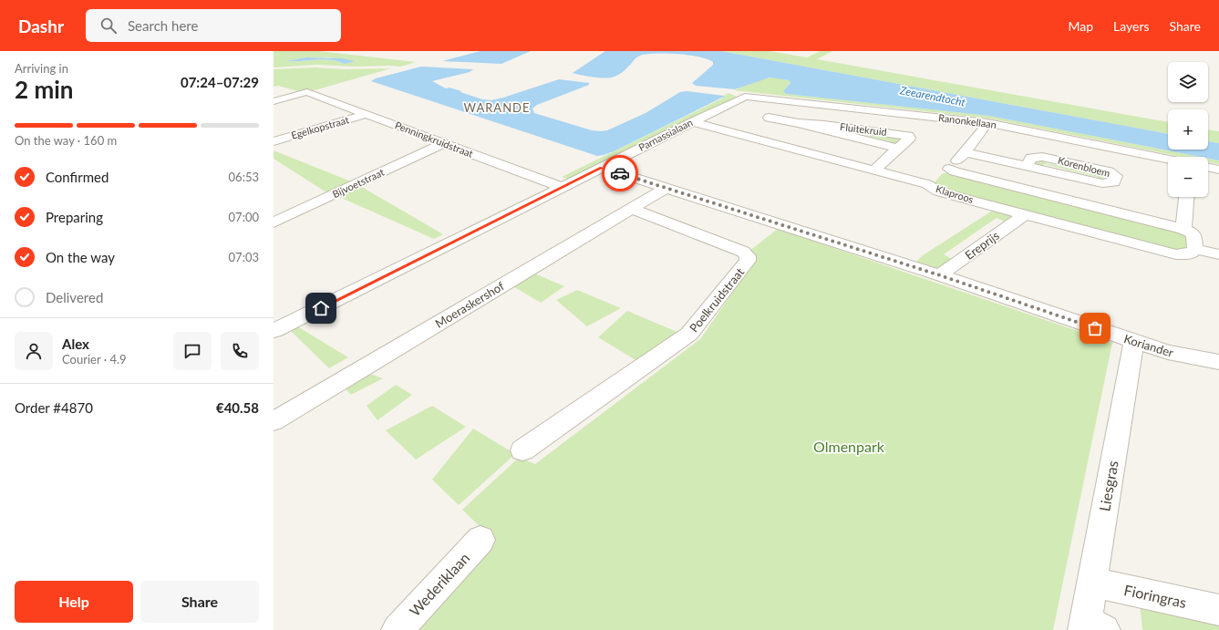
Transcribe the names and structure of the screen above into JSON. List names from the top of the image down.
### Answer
{
  "streets": {
    "street": [
      "Ranonkellaan",
      "Egelkopstraat",
      "Fluitekruid",
      "Parnassialaan",
      "Penningkruidstraat",
      "Korenbloem",
      "Bijvoetstraat",
      "Klaproos",
      "Ereprijs",
      "Poelkruidstraat",
      "Moeraskershof",
      "Koriander",
      "Liesgras",
      "Wederiklaan",
      "Fioringras"
    ]
  },
  "crossings": [
    ["Ranonkellaan", "Parnassialaan"],
    ["Egelkopstraat", "Penningkruidstraat"],
    ["Fluitekruid", "Klaproos"],
    ["Parnassialaan", "Penningkruidstraat"],
    ["Parnassialaan", "Klaproos"],
    ["Parnassialaan", "Koriander"],
    ["Penningkruidstraat", "Bijvoetstraat"],
    ["Klaproos", "Ereprijs"],
    ["Ereprijs", "Koriander"],
    ["Poelkruidstraat", "Moeraskershof"],
    ["Moeraskershof", "Koriander"],
    ["Koriander", "Liesgras"],
    ["Liesgras", "Fioringras"]
  ],
  "districts": ["WARANDE"],
  "water": ["Zeearendtocht"],
  "parks": ["Olmenpark"],
  "page": {
    "header": "Dashr",
    "search": "Search here",
    "nav": ["Map", "Layers", "Share"],
    "heading": ["2 min", "Arriving in", "07:24–07:29"],
    "panel": [
      "Alex",
      "Courier · 4.9",
      "Order #4870",
      "€40.58"
    ],
    "map_buttons": ["+", "−"],
    "bar": "On the way · 160 m",
    "list": [
      ["Confirmed", "06:53"],
      ["Preparing", "07:00"],
      ["On the way", "07:03"],
      "Delivered"
    ],
    "buttons": ["Help", "Share"]
  }
}
